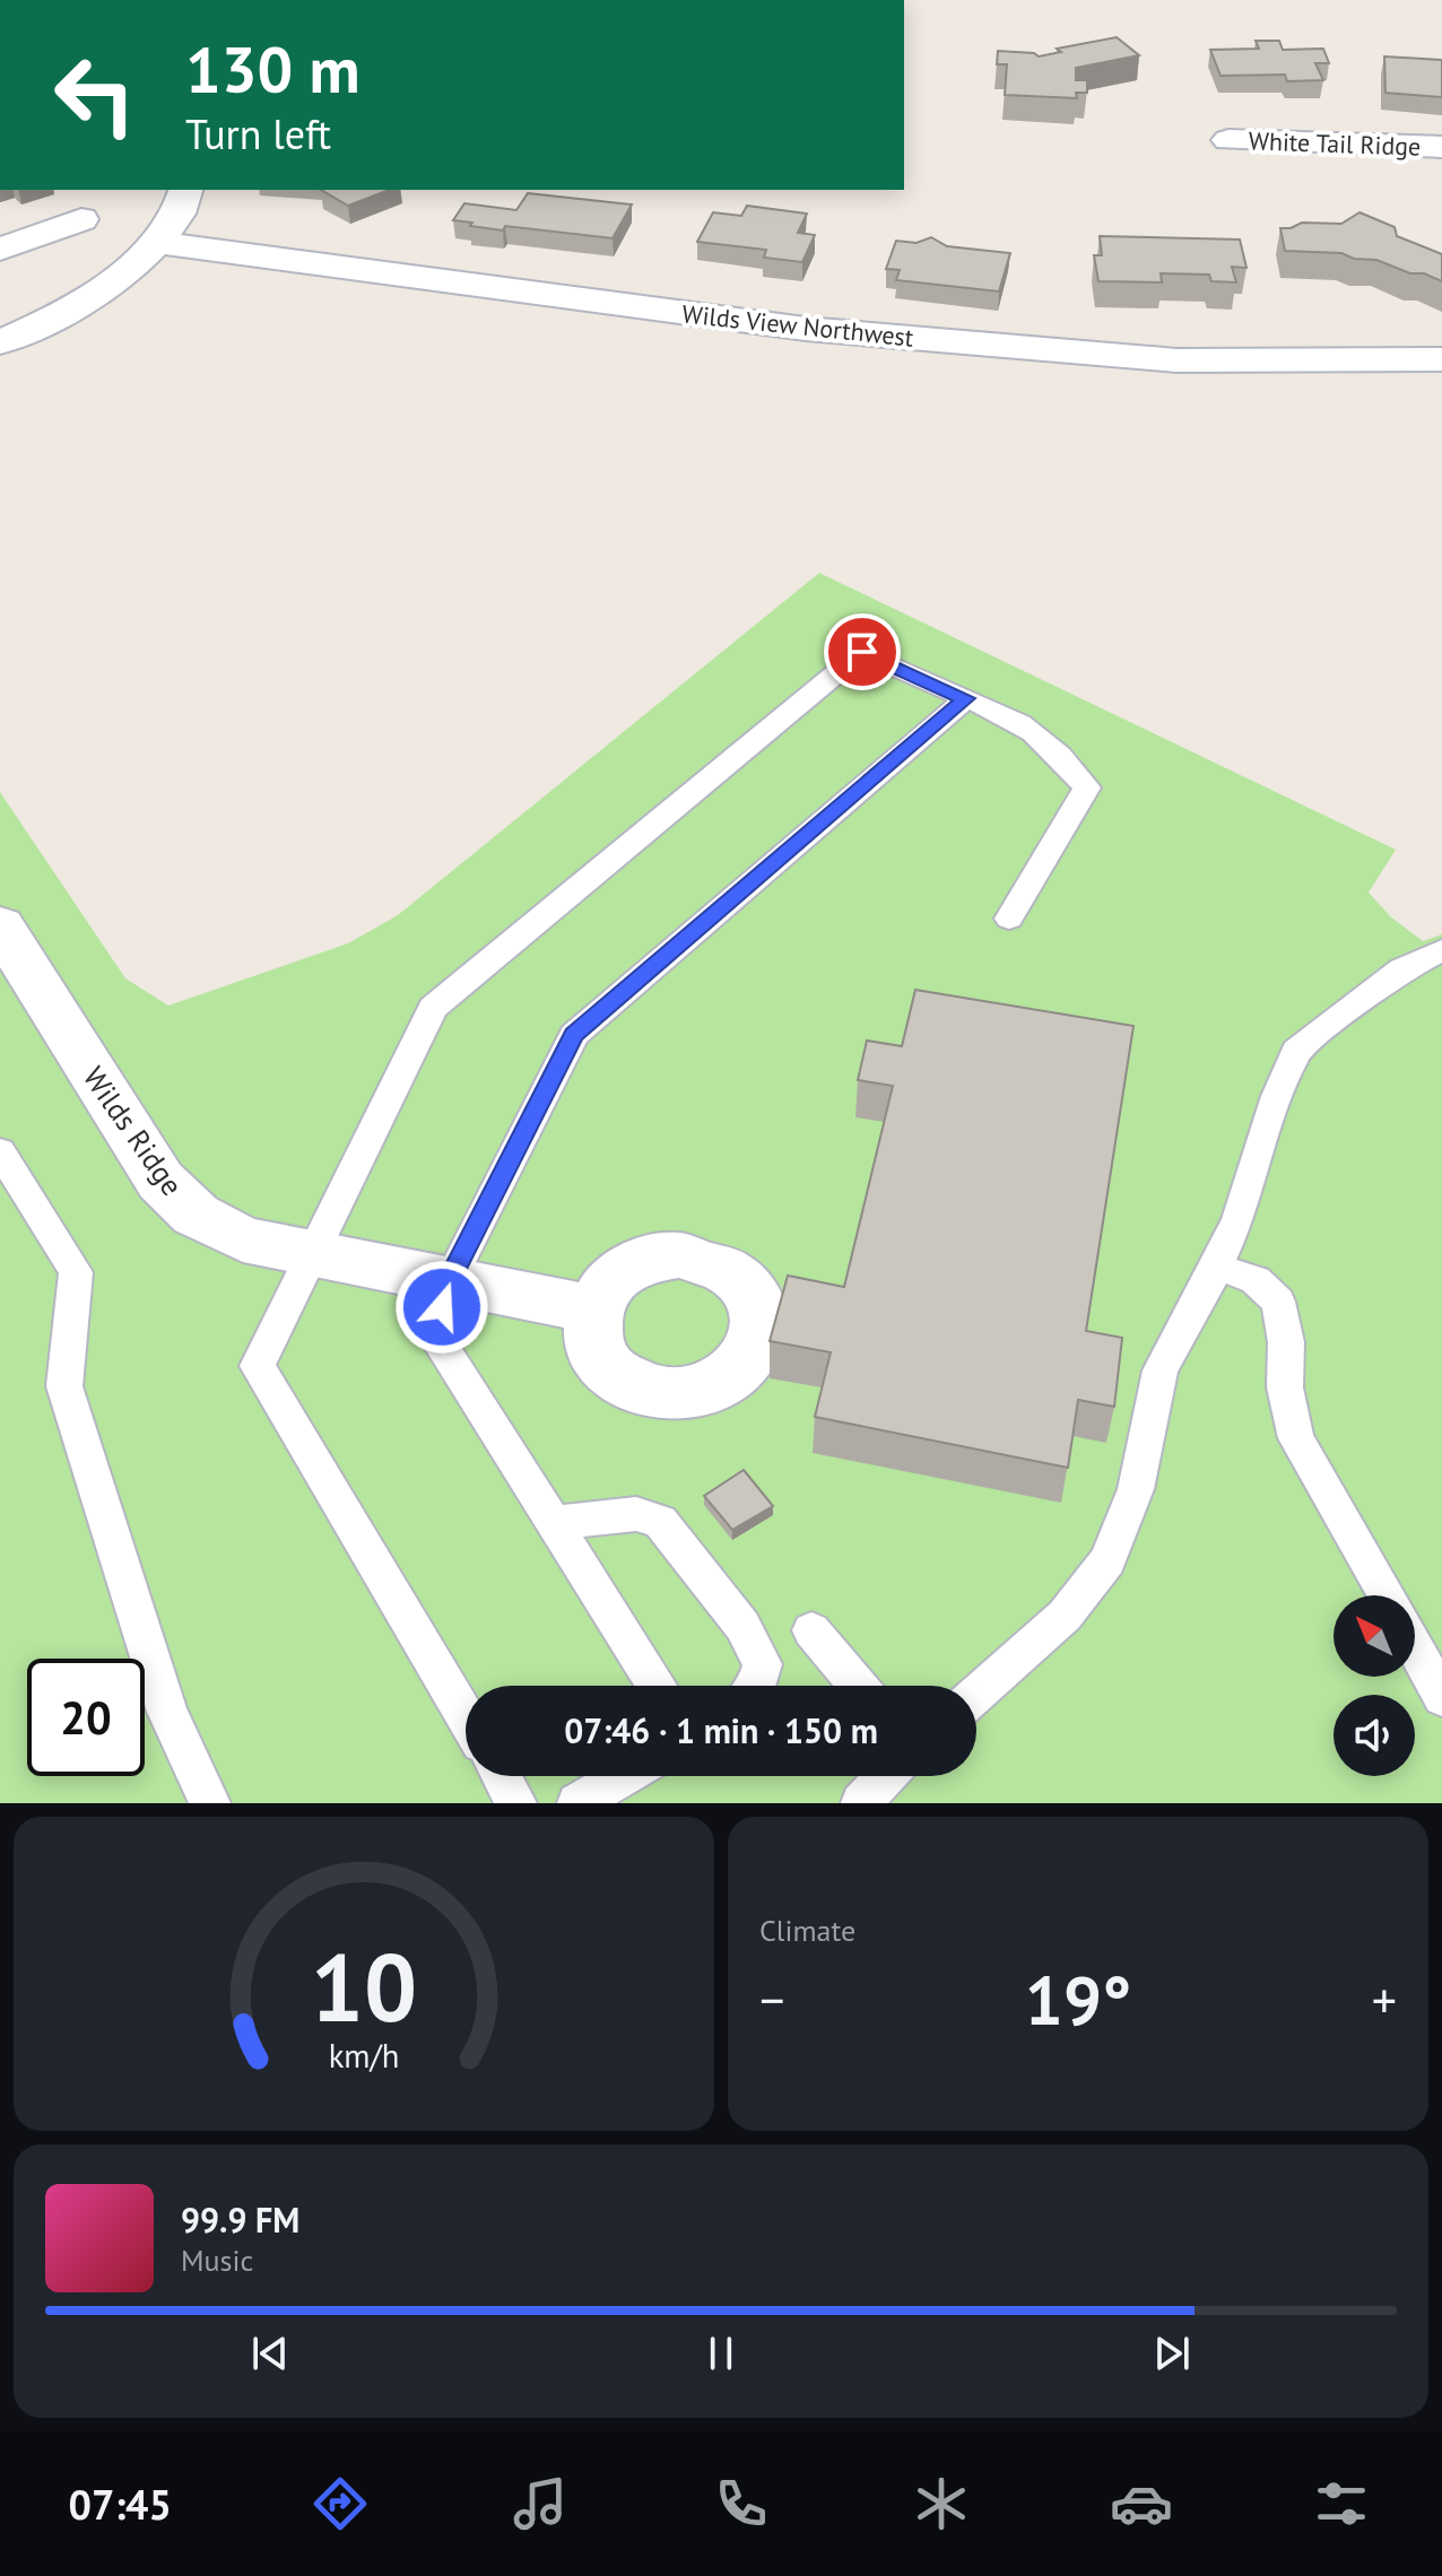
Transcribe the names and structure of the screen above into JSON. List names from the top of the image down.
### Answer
{
  "streets": {
    "street": ["White Tail Ridge", "Wilds View Northwest", "Wilds Ridge"]
  },
  "north": "top left",
  "page": {
    "turn": ["130 m", "Turn left"],
    "limit": "20",
    "trip": "07:46 · 1 min · 150 m",
    "tile": "Climate",
    "heat": ["−", "19°", "+"],
    "song": ["99.9 FM", "Music"],
    "tabs": "07:45",
    "gauge": ["10", "km/h"]
  }
}
